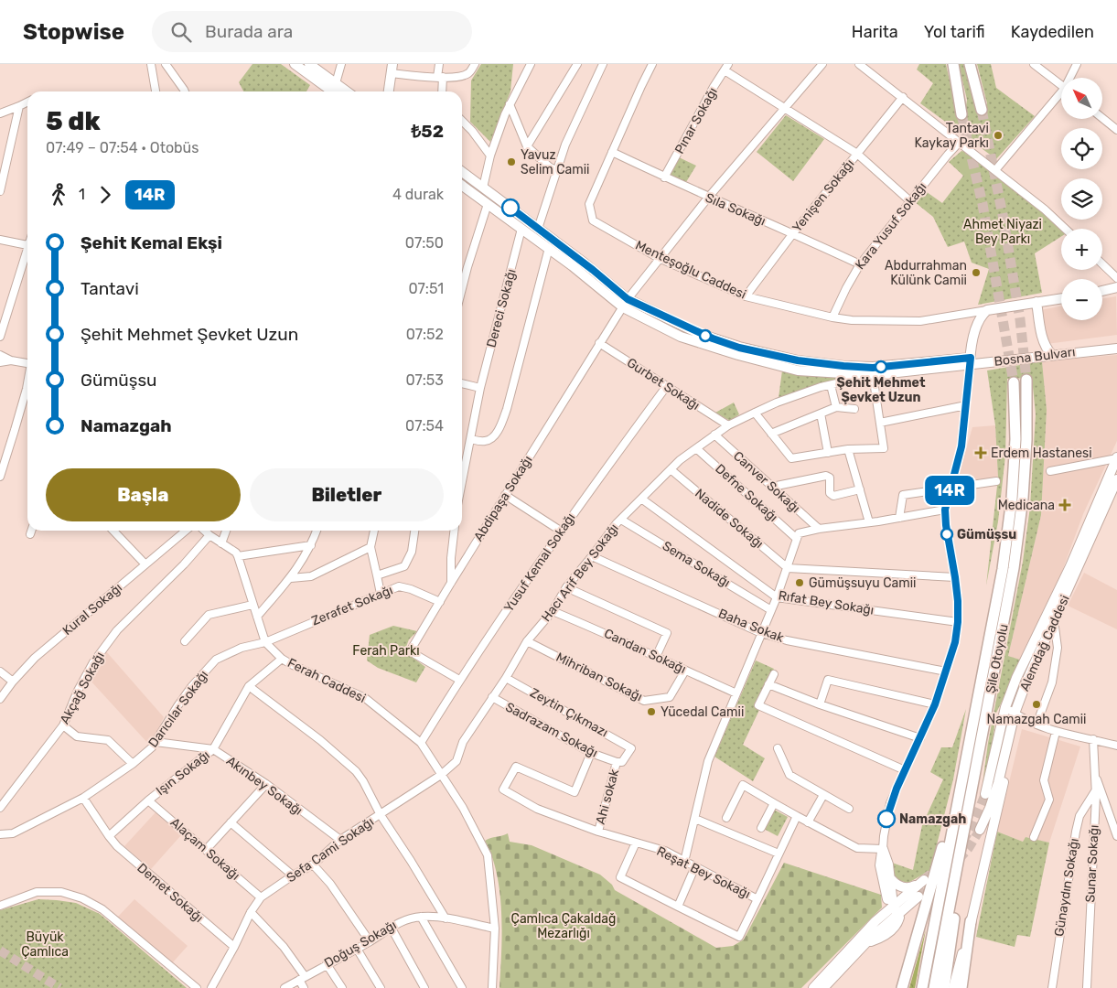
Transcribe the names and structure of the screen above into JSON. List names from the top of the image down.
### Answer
{
  "streets": {
    "highway": ["Şile Otoyolu"],
    "main road": ["Menteşoğlu Caddesi", "Bosna Bulvarı", "Alemdağ Caddesi"],
    "street": [
      "Pınar Sokağı",
      "Yenişen Sokağı",
      "Sıla Sokağı",
      "Kara Yusuf Sokağı",
      "Dereci Sokağı",
      "Gurbet Sokağı",
      "Canver Sokağı",
      "Defne Sokağı",
      "Abdipaşa Sokağı",
      "Nadide Sokağı",
      "Yusuf Kemal Sokağı",
      "Sema Sokağı",
      "Hacı Arif Bey Sokağı",
      "Rıfat Bey Sokağı",
      "Zerafet Sokağı",
      "Kural Sokağı",
      "Baha Sokak",
      "Candan Sokağı",
      "Mihriban Sokağı",
      "Ferah Caddesi",
      "Akçağ Sokağı",
      "Darıcılar Sokağı",
      "Zeytin Çıkmazı",
      "Sadrazam Sokağı",
      "Işın Sokağı",
      "Akınbey Sokağı",
      "Ahi sokak",
      "Alaçam Sokağı",
      "Sefa Cami Sokağı",
      "Sunar Sokağı",
      "Reşat Bey Sokağı",
      "Günaydın Sokağı",
      "Demet Sokağı",
      "Doğuş Sokağı"
    ]
  },
  "crossings": [
    ["Pınar Sokağı", "Sıla Sokağı"],
    ["Yenişen Sokağı", "Sıla Sokağı"],
    ["Yenişen Sokağı", "Menteşoğlu Caddesi"],
    ["Sıla Sokağı", "Kara Yusuf Sokağı"],
    ["Sıla Sokağı", "Menteşoğlu Caddesi"],
    ["Sıla Sokağı", "Abdipaşa Sokağı"],
    ["Kara Yusuf Sokağı", "Menteşoğlu Caddesi"],
    ["Menteşoğlu Caddesi", "Abdipaşa Sokağı"],
    ["Dereci Sokağı", "Bosna Bulvarı"],
    ["Bosna Bulvarı", "Abdipaşa Sokağı"],
    ["Bosna Bulvarı", "Hacı Arif Bey Sokağı"],
    ["Gurbet Sokağı", "Abdipaşa Sokağı"],
    ["Gurbet Sokağı", "Yusuf Kemal Sokağı"],
    ["Gurbet Sokağı", "Hacı Arif Bey Sokağı"],
    ["Canver Sokağı", "Hacı Arif Bey Sokağı"],
    ["Defne Sokağı", "Hacı Arif Bey Sokağı"],
    ["Abdipaşa Sokağı", "Yusuf Kemal Sokağı"],
    ["Abdipaşa Sokağı", "Zerafet Sokağı"],
    ["Nadide Sokağı", "Hacı Arif Bey Sokağı"],
    ["Yusuf Kemal Sokağı", "Ferah Caddesi"],
    ["Sema Sokağı", "Hacı Arif Bey Sokağı"],
    ["Hacı Arif Bey Sokağı", "Rıfat Bey Sokağı"],
    ["Hacı Arif Bey Sokağı", "Baha Sokak"],
    ["Hacı Arif Bey Sokağı", "Candan Sokağı"],
    ["Hacı Arif Bey Sokağı", "Mihriban Sokağı"],
    ["Hacı Arif Bey Sokağı", "Zeytin Çıkmazı"],
    ["Hacı Arif Bey Sokağı", "Sadrazam Sokağı"],
    ["Hacı Arif Bey Sokağı", "Sefa Cami Sokağı"],
    ["Zerafet Sokağı", "Ferah Caddesi"],
    ["Zerafet Sokağı", "Darıcılar Sokağı"],
    ["Candan Sokağı", "Mihriban Sokağı"],
    ["Ferah Caddesi", "Darıcılar Sokağı"],
    ["Ferah Caddesi", "Işın Sokağı"],
    ["Ferah Caddesi", "Sefa Cami Sokağı"],
    ["Ferah Caddesi", "Doğuş Sokağı"],
    ["Darıcılar Sokağı", "Akınbey Sokağı"],
    ["Darıcılar Sokağı", "Demet Sokağı"],
    ["Zeytin Çıkmazı", "Sadrazam Sokağı"],
    ["Zeytin Çıkmazı", "Ahi sokak"],
    ["Sadrazam Sokağı", "Ahi sokak"],
    ["Sadrazam Sokağı", "Reşat Bey Sokağı"],
    ["Işın Sokağı", "Akınbey Sokağı"],
    ["Işın Sokağı", "Alaçam Sokağı"],
    ["Işın Sokağı", "Demet Sokağı"],
    ["Akınbey Sokağı", "Sefa Cami Sokağı"],
    ["Ahi sokak", "Reşat Bey Sokağı"],
    ["Alaçam Sokağı", "Sefa Cami Sokağı"],
    ["Sefa Cami Sokağı", "Demet Sokağı"],
    ["Sunar Sokağı", "Günaydın Sokağı"]
  ],
  "parks": [
    "Ahmet Niyazi Bey Parkı",
    "Ferah Parkı",
    "Çamlıca Çakaldağ Mezarlığı",
    "Büyük Çamlıca"
  ],
  "places": {
    "other": [
      "Tantavi Kaykay Parkı",
      "Yavuz Selim Camii",
      "Abdurrahman Külünk Camii",
      "Şehit Mehmet Şevket Uzun",
      "Gümüşsu",
      "Gümüşsuyu Camii",
      "Namazgah Camii",
      "Yücedal Camii",
      "Namazgah"
    ],
    "health": ["Erdem Hastanesi", "Medicana"]
  },
  "lines": ["bus line 14R"],
  "north": "top left",
  "page": {
    "header": "Stopwise",
    "search": "Burada ara",
    "nav": ["Harita", "Yol tarifi", "Kaydedilen"],
    "on_map": "14R",
    "map_buttons": ["+", "−"],
    "heading": ["5 dk", "07:49 – 07:54 · Otobüs", "₺52"],
    "legs": ["1", "14R", "4 durak"],
    "list": [
      {
        "name": "Şehit Kemal Ekşi",
        "value": "07:50"
      },
      {
        "name": "Tantavi",
        "value": "07:51"
      },
      {
        "name": "Şehit Mehmet Şevket Uzun",
        "value": "07:52"
      },
      {
        "name": "Gümüşsu",
        "value": "07:53"
      },
      {
        "name": "Namazgah",
        "value": "07:54"
      }
    ],
    "buttons": ["Başla", "Biletler"]
  }
}
